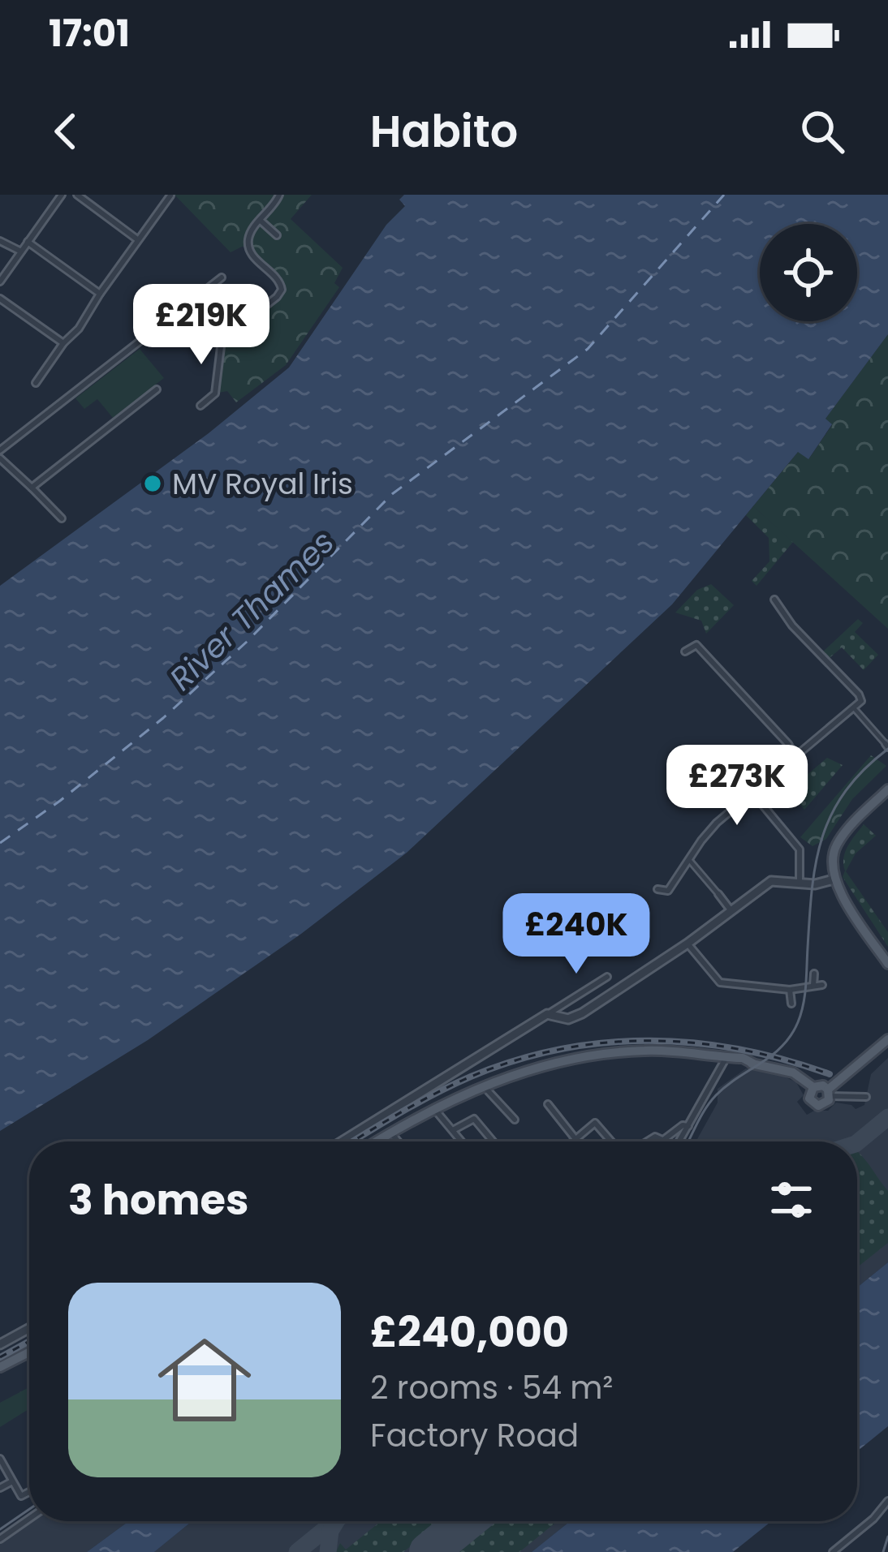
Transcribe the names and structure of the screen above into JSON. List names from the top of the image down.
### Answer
{
  "water": ["River Thames"],
  "places": ["MV Royal Iris"],
  "page": {
    "status": "17:01",
    "header": "Habito",
    "price": ["£219K", "£273K", "£240K"],
    "heading": "3 homes",
    "list": [
      {
        "name": "£240,000",
        "note": "2 rooms · 54 m² · Factory Road"
      }
    ]
  }
}
